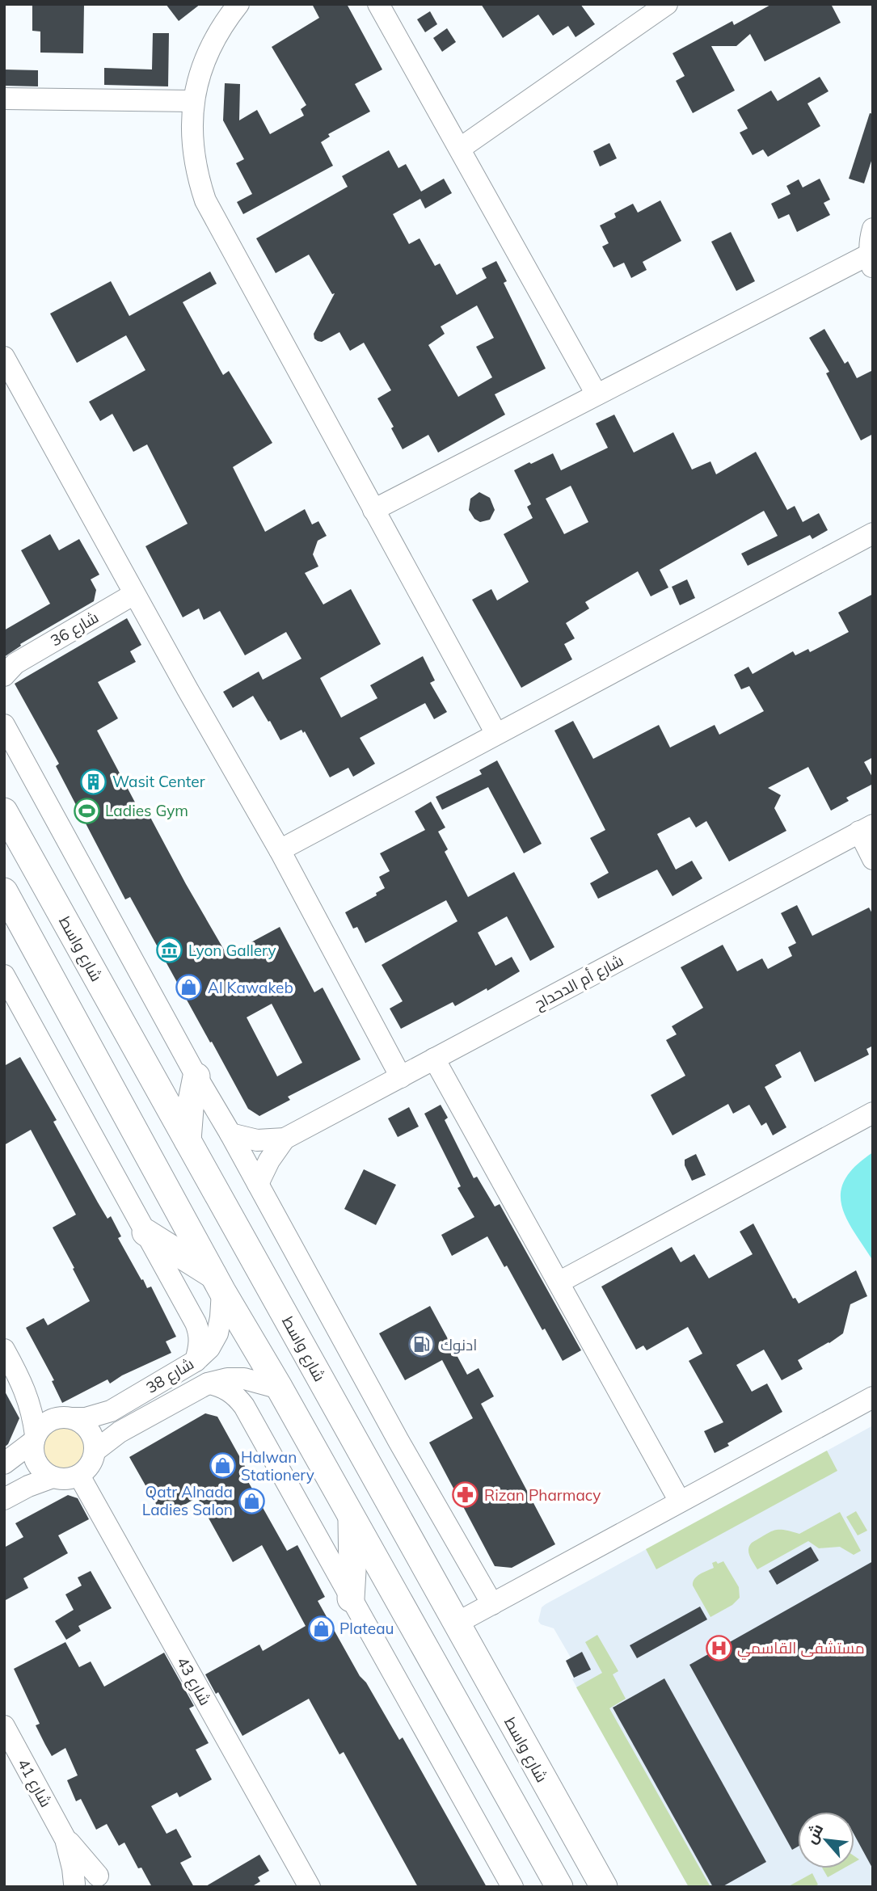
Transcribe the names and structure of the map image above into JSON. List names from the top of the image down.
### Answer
{
  "streets": {
    "main road": ["شارع واسط"],
    "street": [
      "شارع 36",
      "شارع أم الدحداح",
      "شارع 38",
      "شارع 43",
      "شارع 41"
    ]
  },
  "crossings": [
    ["شارع 38", "شارع 43"]
  ],
  "places": {
    "building": ["Wasit Center"],
    "sports": ["Ladies Gym"],
    "museum": ["Lyon Gallery"],
    "shop": [
      "Al Kawakeb",
      "Halwan Stationery",
      "Qatr Alnada Ladies Salon",
      "Plateau"
    ],
    "fuel station": ["ادنوك"],
    "pharmacy": ["Rizan Pharmacy"],
    "hospital": ["مستشفى القاسمي"]
  },
  "north": "top left"
}
